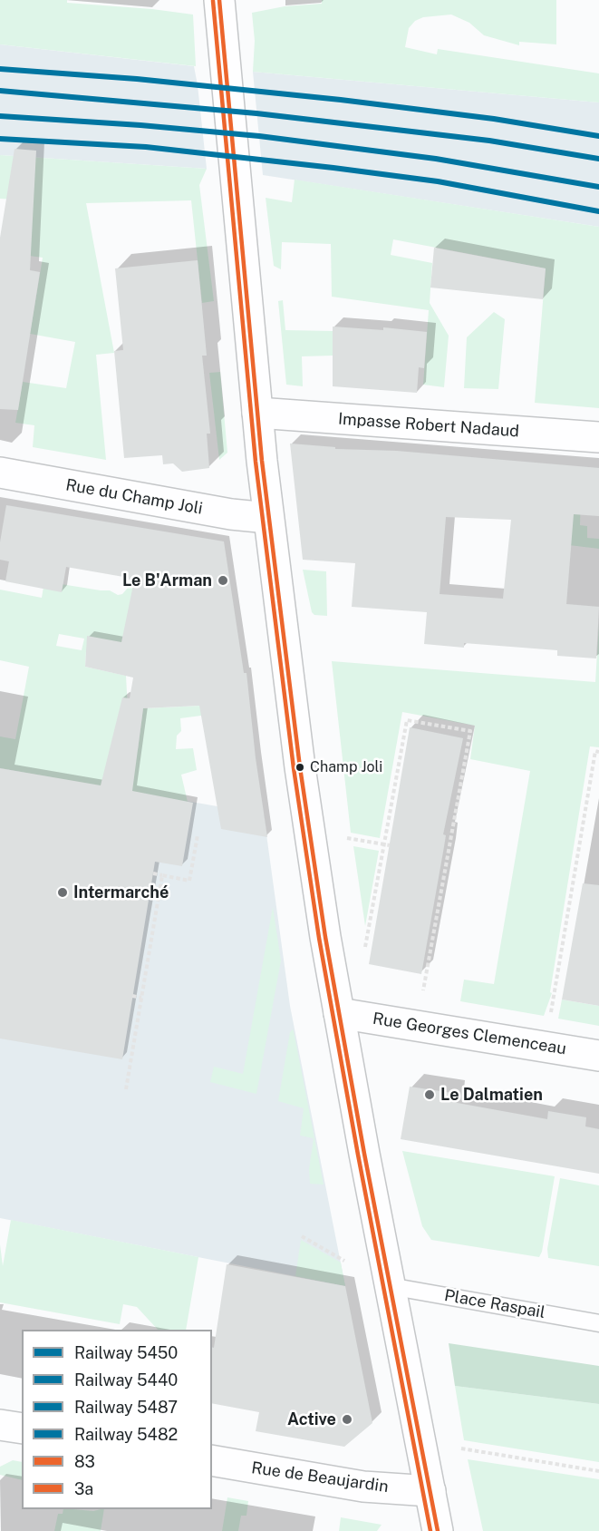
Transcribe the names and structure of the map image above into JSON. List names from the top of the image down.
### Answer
{
  "streets": {
    "main road": [
      "Impasse Robert Nadaud",
      "Rue du Champ Joli",
      "Rue Georges Clemenceau",
      "Rue de Beaujardin"
    ],
    "lane": ["Place Raspail"]
  },
  "places": [
    "Le B'Arman",
    "Champ Joli",
    "Intermarché",
    "Le Dalmatien",
    "Active"
  ],
  "lines": [
    "transit line 83",
    "transit line 3a",
    "rail line 5482",
    "rail line 5487",
    "rail line 5440",
    "rail line 5450"
  ],
  "legend": [
    "Railway 5450",
    "Railway 5440",
    "Railway 5487",
    "Railway 5482",
    "83",
    "3a"
  ]
}
